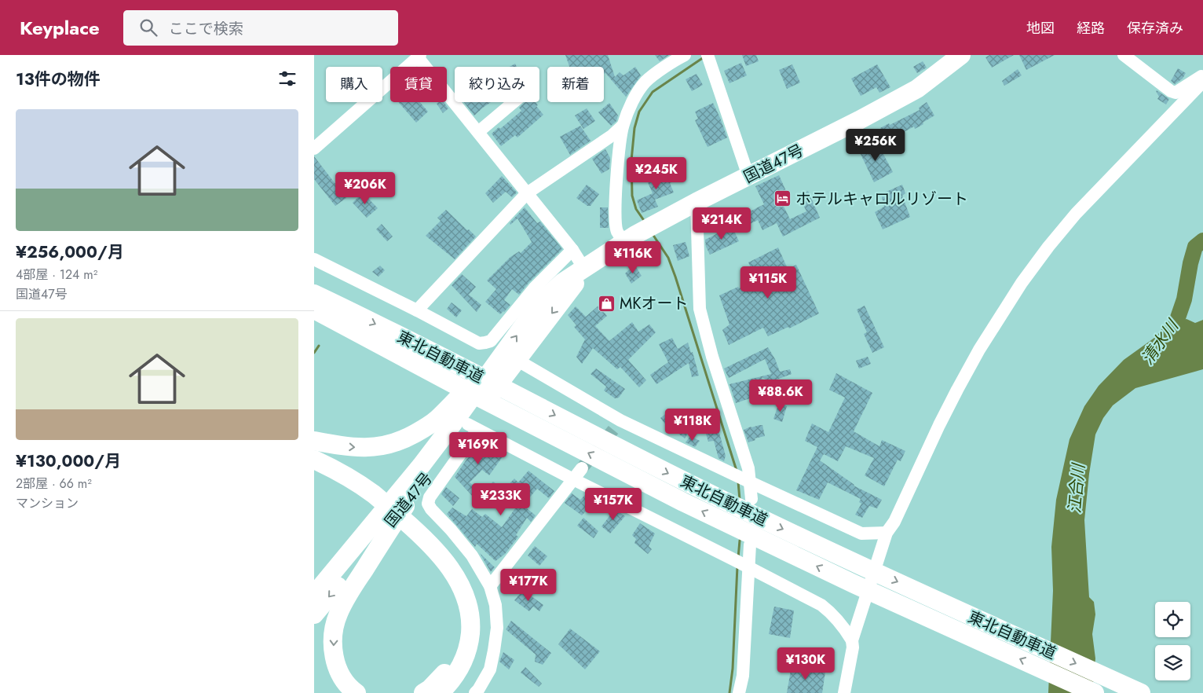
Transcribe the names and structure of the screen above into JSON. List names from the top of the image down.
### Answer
{
  "streets": {
    "highway": ["国道47号", "東北自動車道"]
  },
  "water": ["清水川", "江合川"],
  "places": {
    "hotel": ["ホテルキャロルリゾート"],
    "shop": ["MKオート"]
  },
  "page": {
    "header": "Keyplace",
    "search": "ここで検索",
    "nav": ["地図", "経路", "保存済み"],
    "heading": "13件の物件",
    "chip": [
      "購入",
      "賃貸",
      "絞り込み",
      "新着"
    ],
    "list": [
      {
        "name": "¥256,000/月",
        "note": "4部屋 · 124 m² · 国道47号"
      },
      {
        "name": "¥130,000/月",
        "note": "2部屋 · 66 m² · マンション"
      }
    ],
    "price": [
      "¥256K",
      "¥245K",
      "¥206K",
      "¥214K",
      "¥116K",
      "¥115K",
      "¥88.6K",
      "¥118K",
      "¥169K",
      "¥233K",
      "¥157K",
      "¥177K",
      "¥130K"
    ]
  }
}
